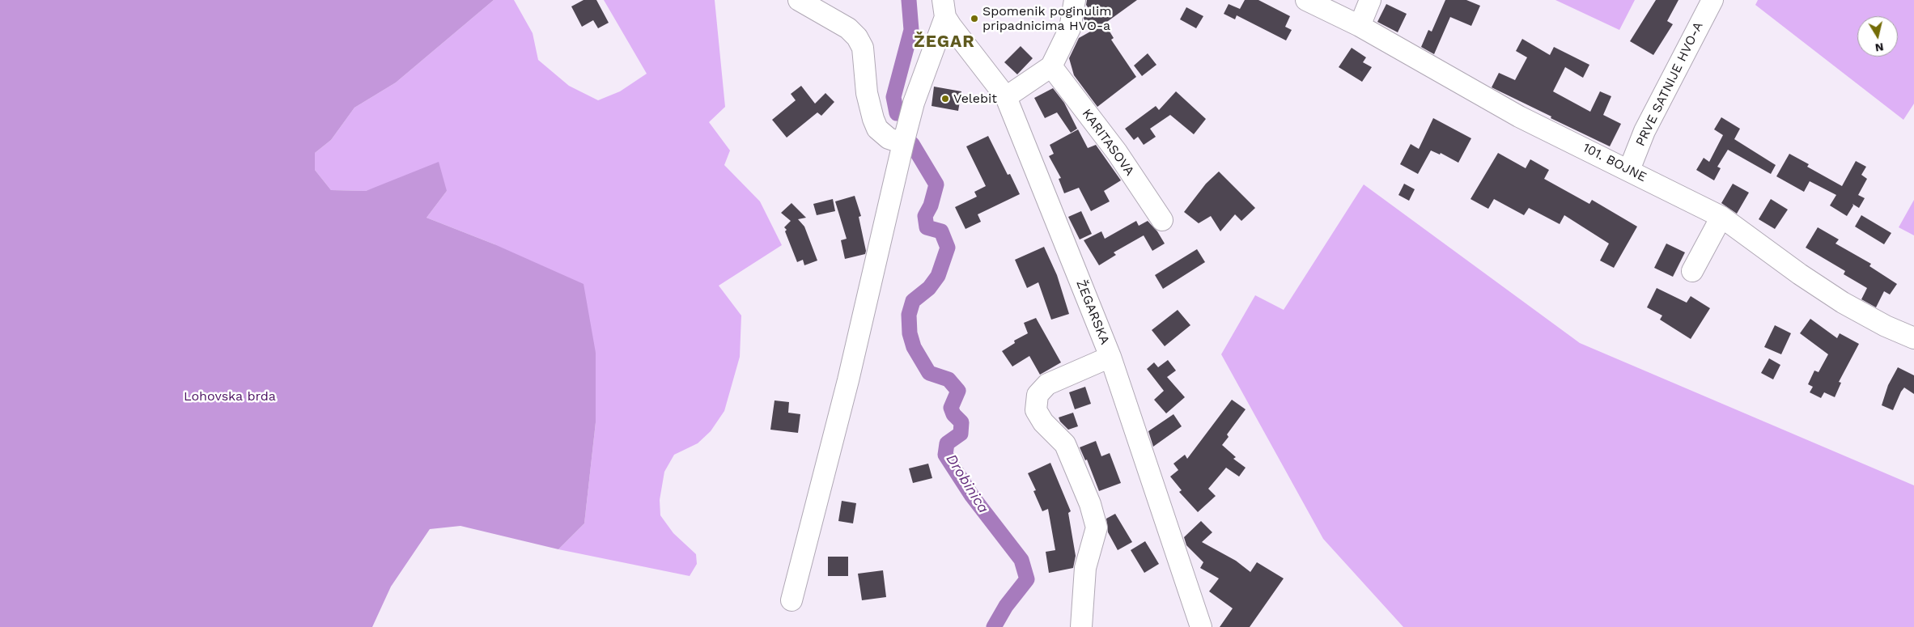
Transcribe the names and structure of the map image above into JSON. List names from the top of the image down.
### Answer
{
  "streets": {
    "street": [
      "PRVE SATNIJE HVO-A",
      "KARITASOVA",
      "101. BOJNE",
      "ŽEGARSKA"
    ]
  },
  "crossings": [
    ["PRVE SATNIJE HVO-A", "101. BOJNE"]
  ],
  "districts": ["ŽEGAR"],
  "water": ["Drobinica"],
  "parks": ["Lohovska brda"],
  "places": ["Spomenik poginulim pripadnicima HVO-a", "Velebit"],
  "north": "bottom"
}
